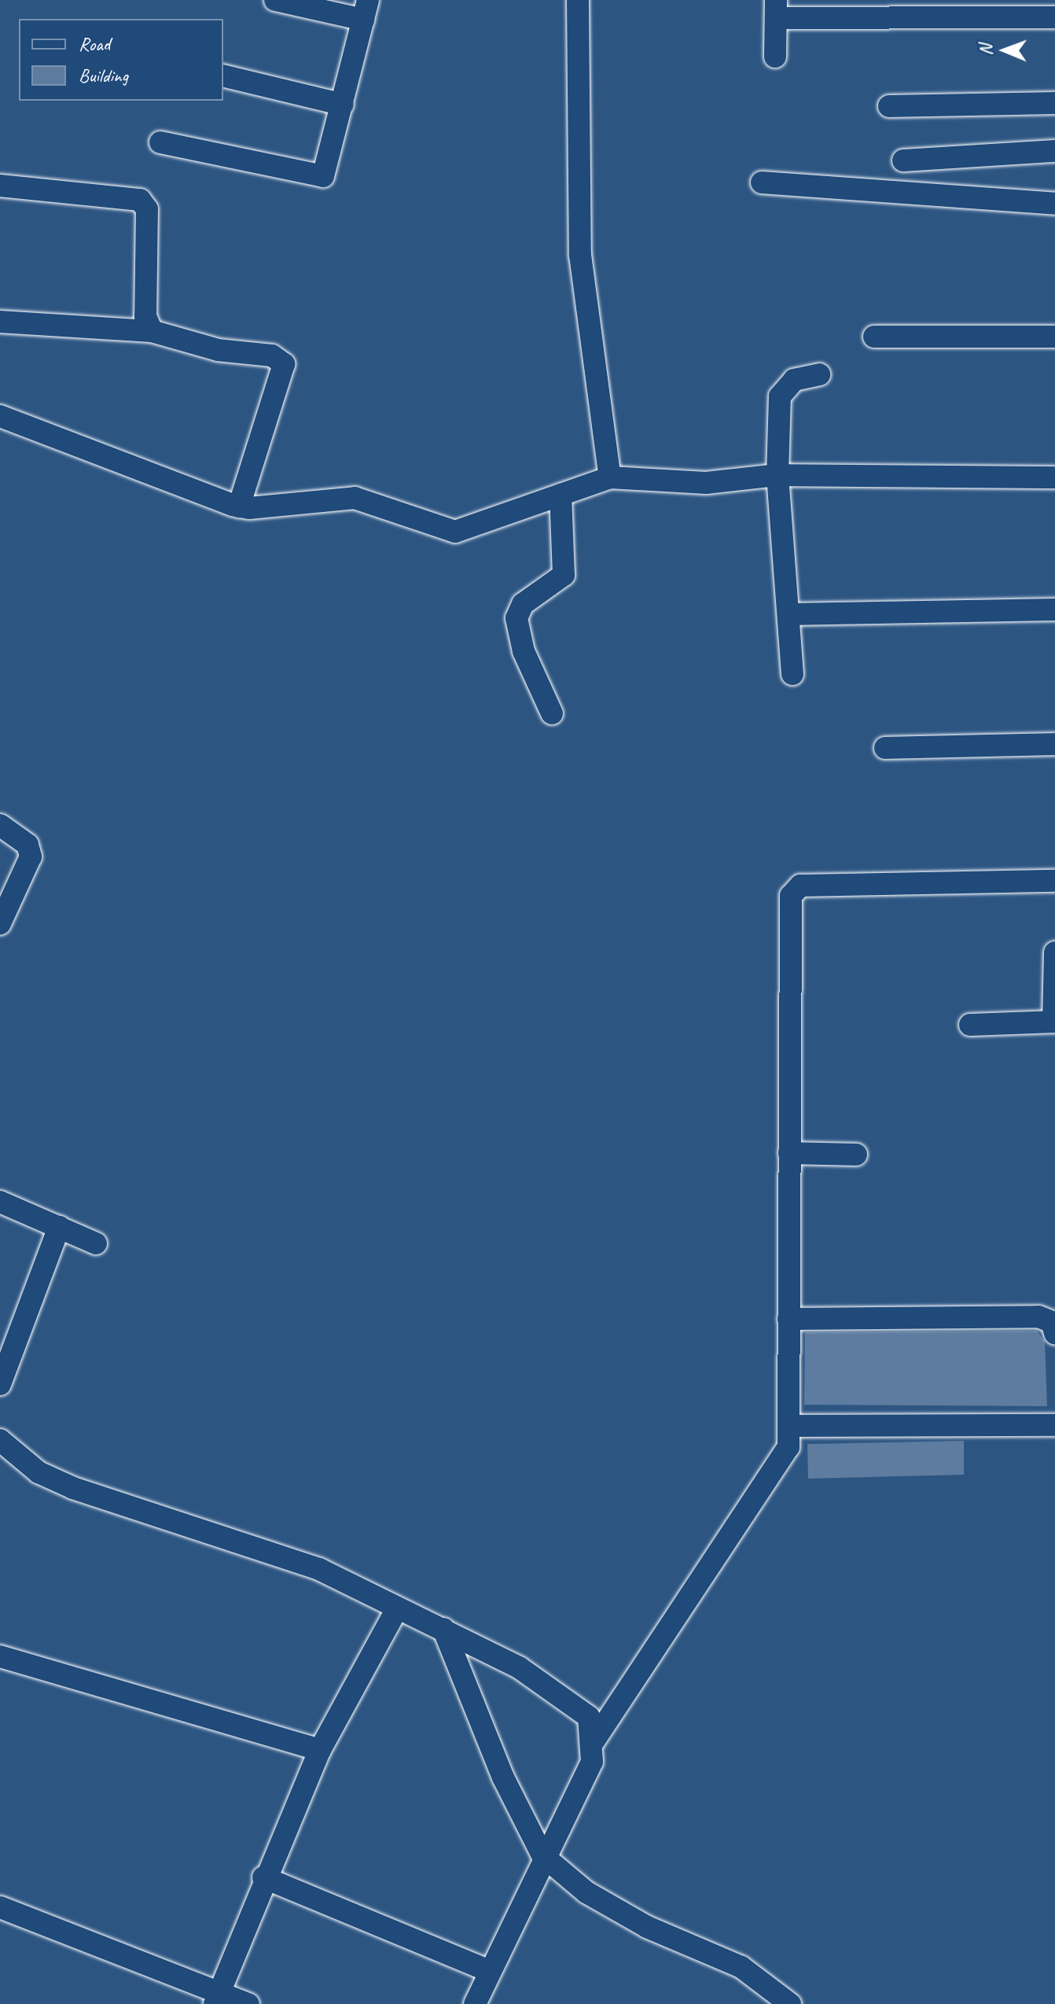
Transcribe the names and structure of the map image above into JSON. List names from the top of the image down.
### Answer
{
  "legend": ["Road", "Building"],
  "north": "left"
}
